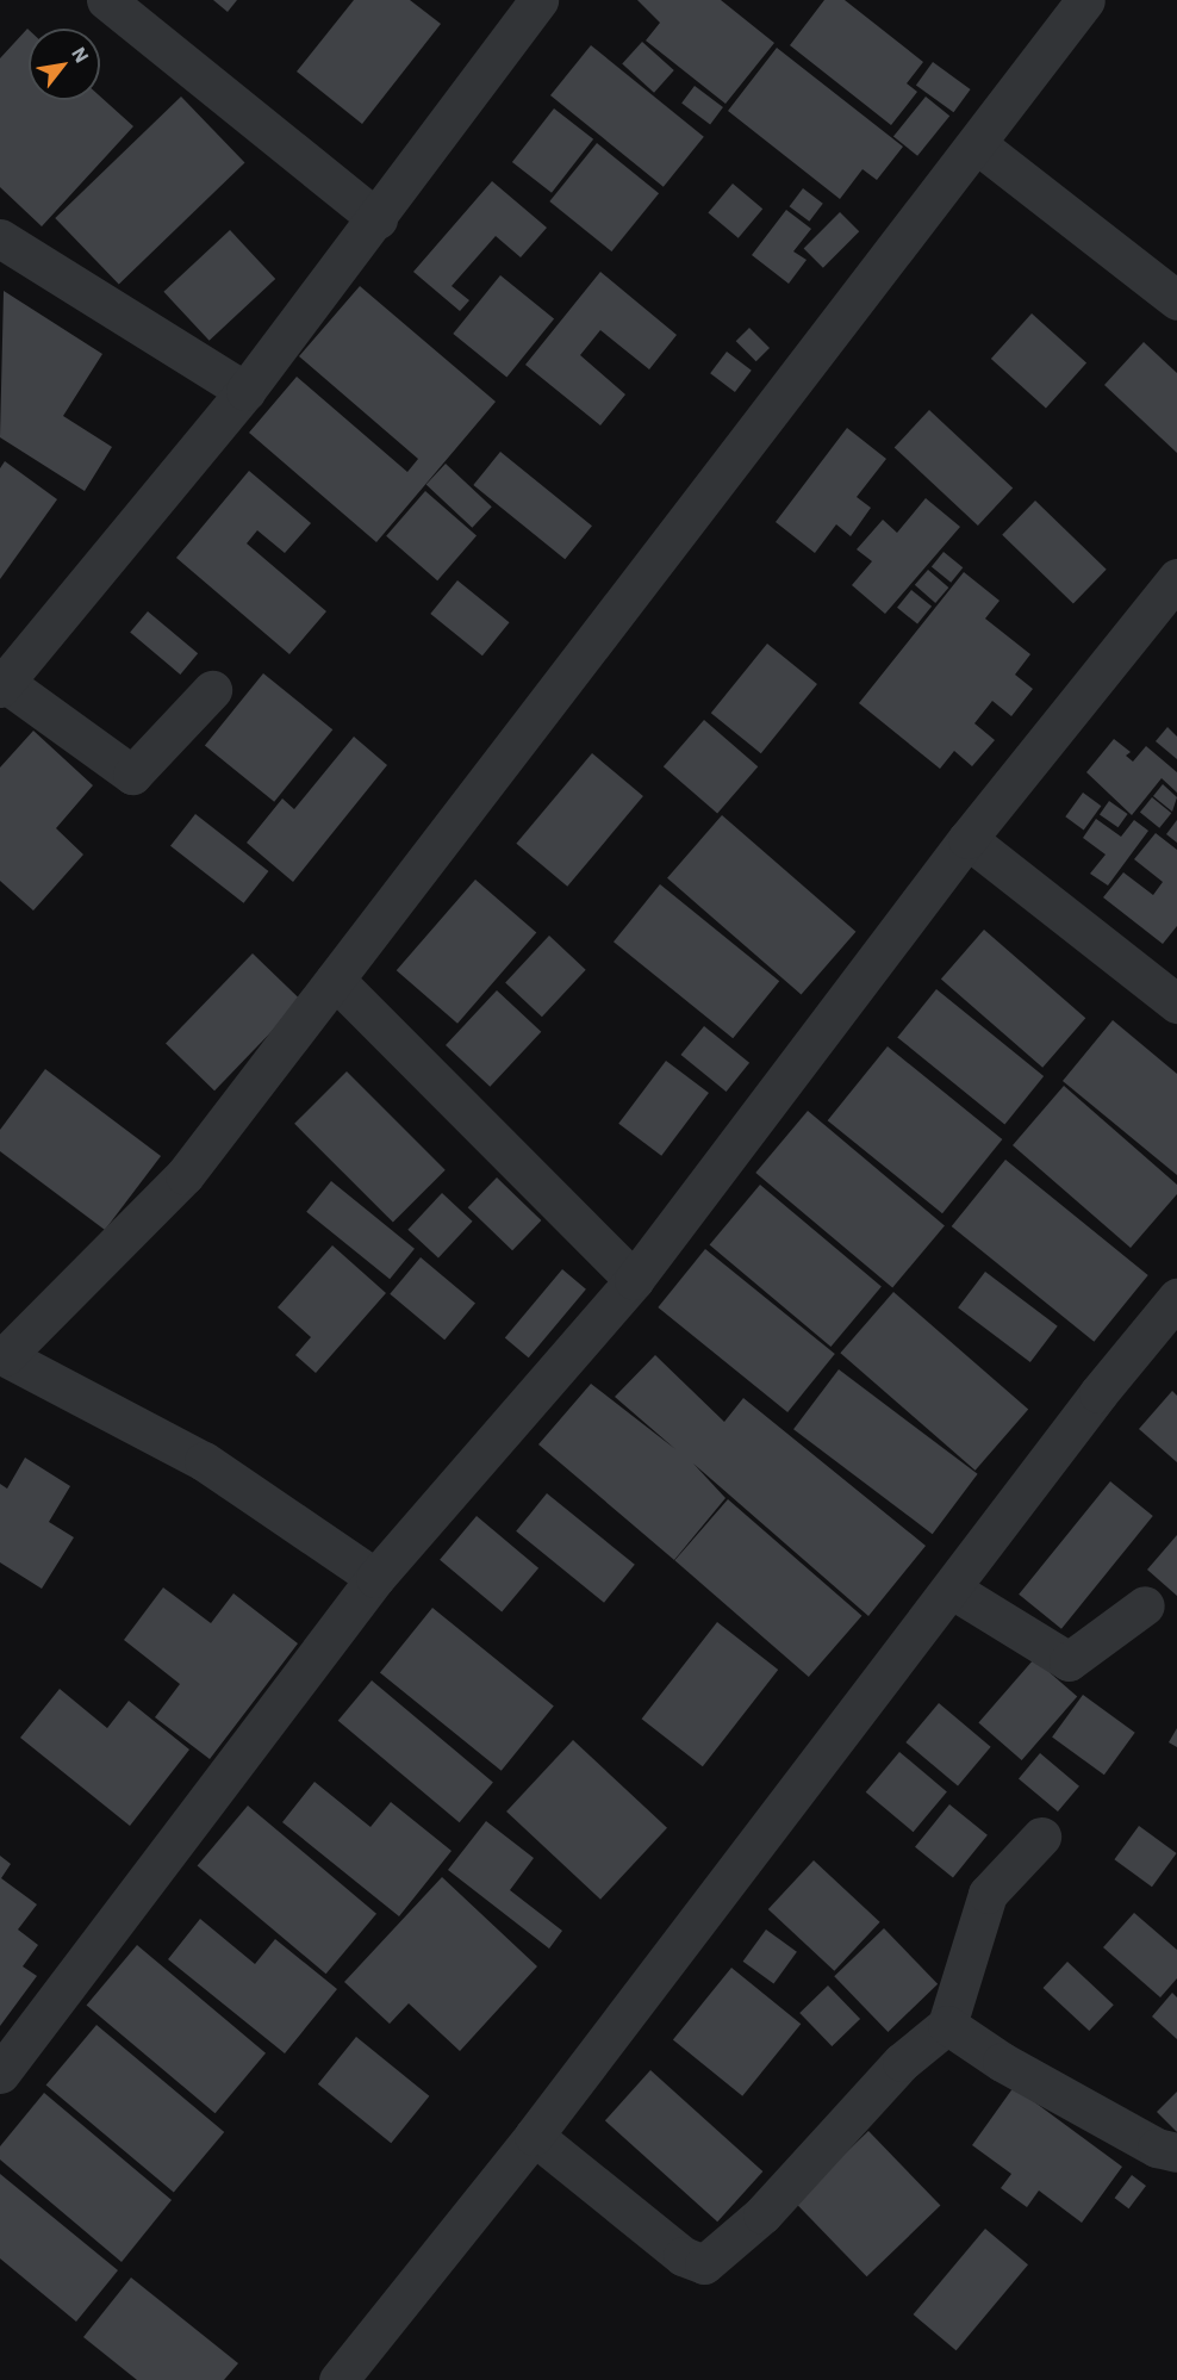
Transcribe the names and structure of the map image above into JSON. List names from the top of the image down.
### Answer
{
  "north": "top right"
}
